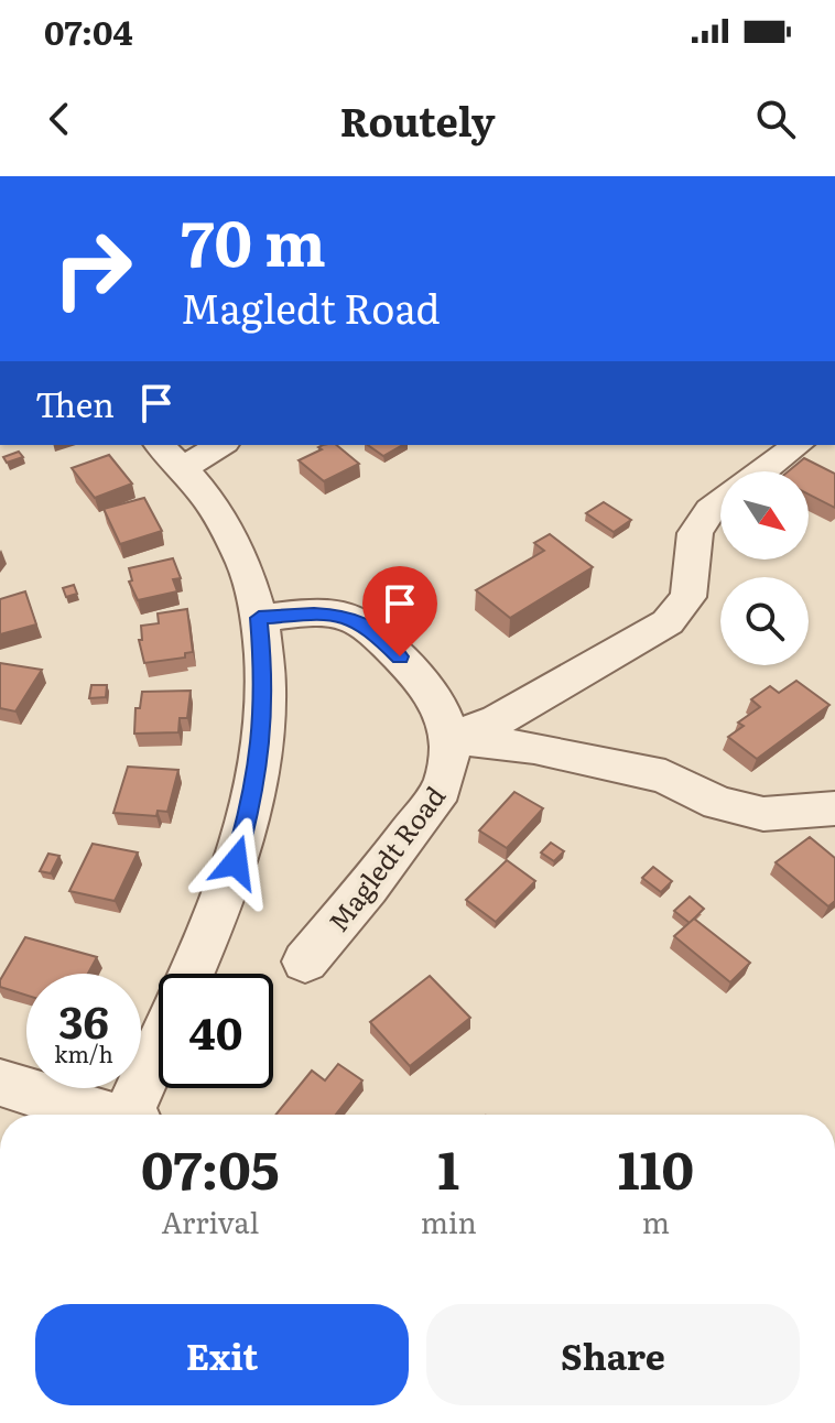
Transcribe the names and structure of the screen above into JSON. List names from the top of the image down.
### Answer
{
  "streets": {
    "street": ["Magledt Road"]
  },
  "north": "bottom right",
  "page": {
    "status": "07:04",
    "header": "Routely",
    "turn": ["70 m", "Magledt Road"],
    "then": "Then",
    "speed": "36 km/h",
    "limit": "40",
    "eta": [
      "07:05",
      "Arrival",
      "1",
      "min",
      "110",
      "m"
    ],
    "buttons": ["Exit", "Share"]
  }
}
